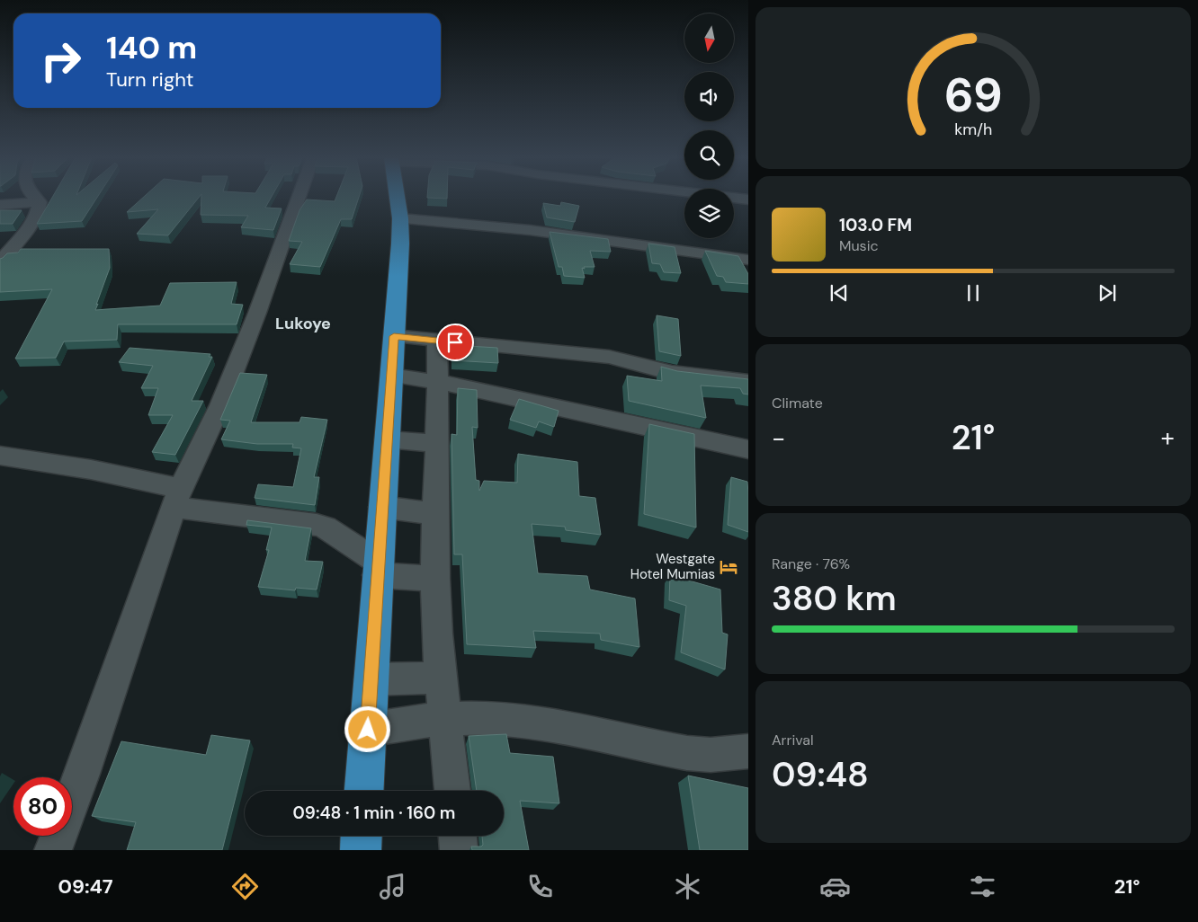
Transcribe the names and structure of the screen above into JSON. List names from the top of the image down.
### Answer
{
  "districts": ["Lukoye"],
  "places": {
    "hotel": ["Westgate Hotel Mumias"]
  },
  "north": "bottom",
  "page": {
    "turn": ["140 m", "Turn right"],
    "song": ["103.0 FM", "Music"],
    "tile": [
      "Climate",
      ["Range · 76%", "380 km"],
      ["Arrival", "09:48"]
    ],
    "heat": ["−", "21°", "+"],
    "limit": "80",
    "trip": "09:48 · 1 min · 160 m",
    "tabs": ["09:47", "21°"],
    "gauge": ["69", "km/h"]
  }
}
